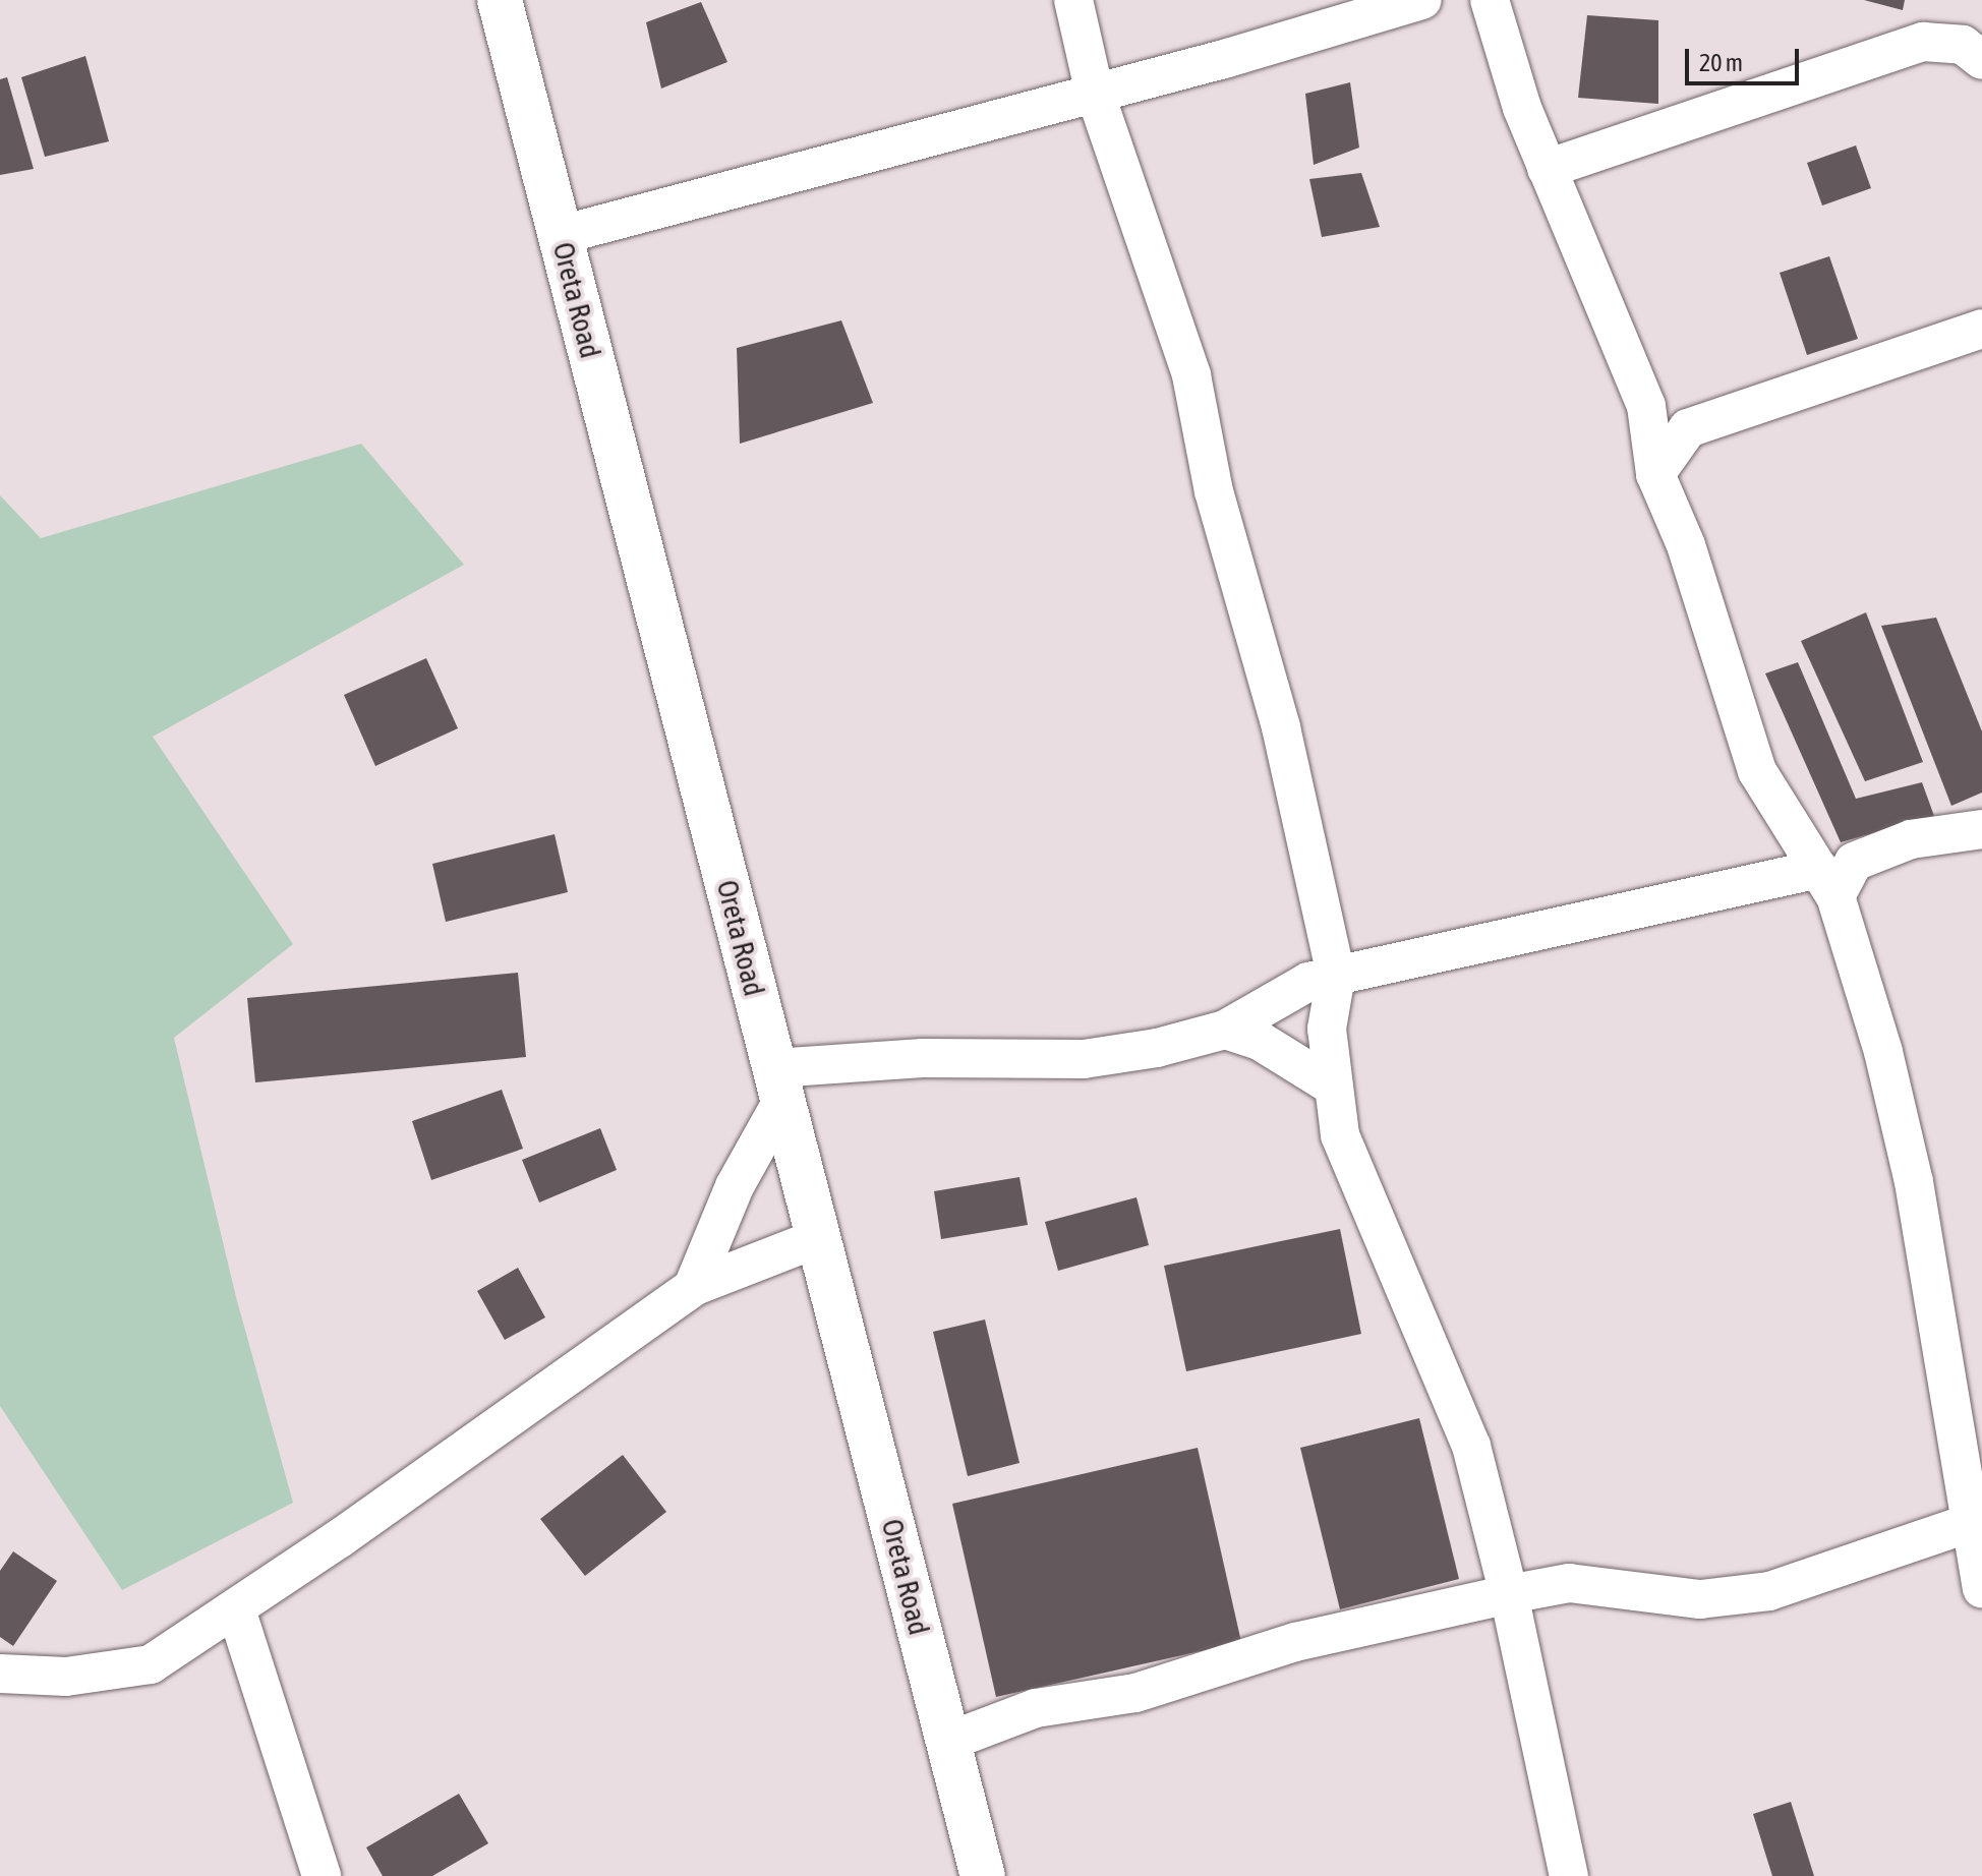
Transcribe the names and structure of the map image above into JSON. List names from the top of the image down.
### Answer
{
  "streets": {
    "street": ["Oreta Road"]
  },
  "scale_bar": "20 m"
}
